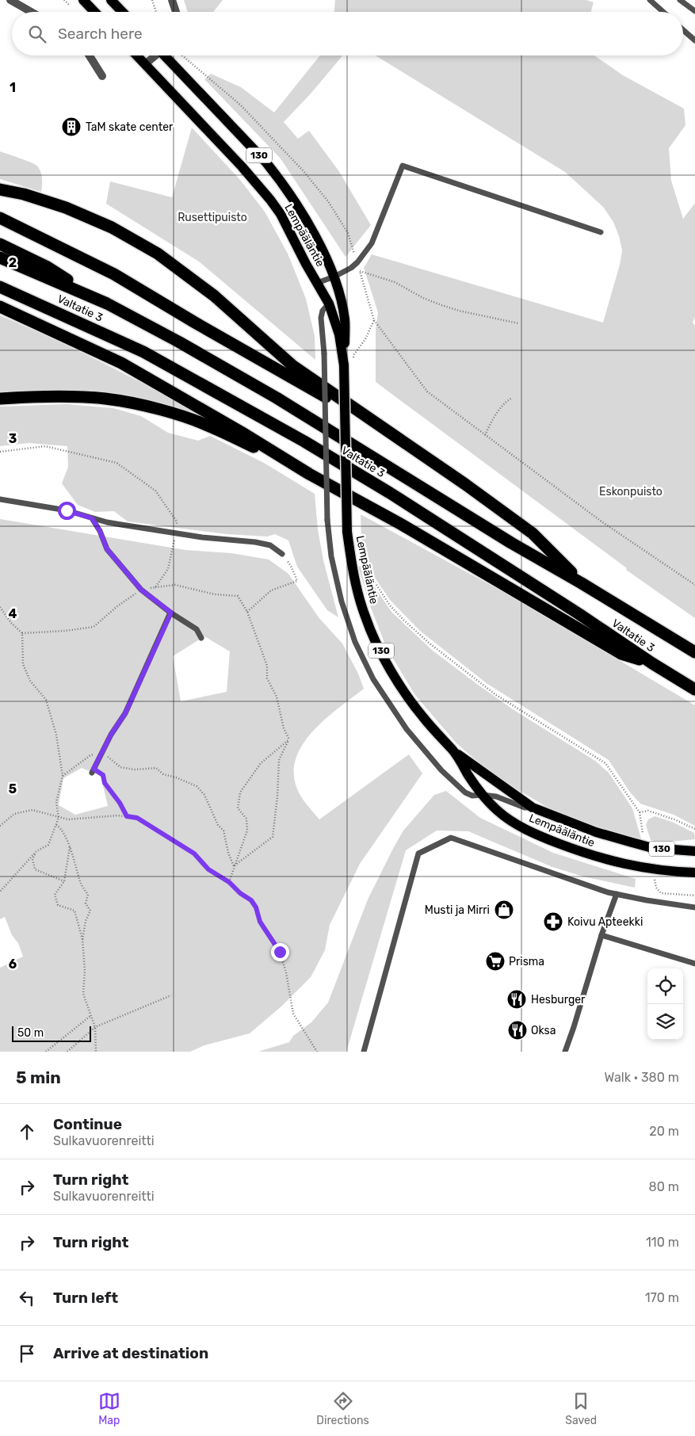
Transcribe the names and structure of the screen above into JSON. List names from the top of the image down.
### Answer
{
  "streets": {
    "highway": ["Valtatie 3"],
    "main road": ["130", "Lempääläntie"]
  },
  "parks": ["Rusettipuisto", "Eskonpuisto"],
  "places": {
    "building": ["TaM skate center"],
    "shop": ["Musti ja Mirri"],
    "pharmacy": ["Koivu Apteekki"],
    "supermarket": ["Prisma"],
    "restaurant": ["Hesburger", "Oksa"]
  },
  "scale_bar": "50 m",
  "page": {
    "search": "Search here",
    "scale": "50 m",
    "heading": ["5 min", "Walk · 380 m"],
    "list": [
      ["Continue", "Sulkavuorenreitti", "20 m"],
      ["Turn right", "Sulkavuorenreitti", "80 m"],
      ["Turn right", "110 m"],
      ["Turn left", "170 m"],
      "Arrive at destination"
    ],
    "nav": ["Map", "Directions", "Saved"]
  },
  "grid": {
    "rows": [
      "1",
      "2",
      "3",
      "4",
      "5",
      "6"
    ]
  }
}
